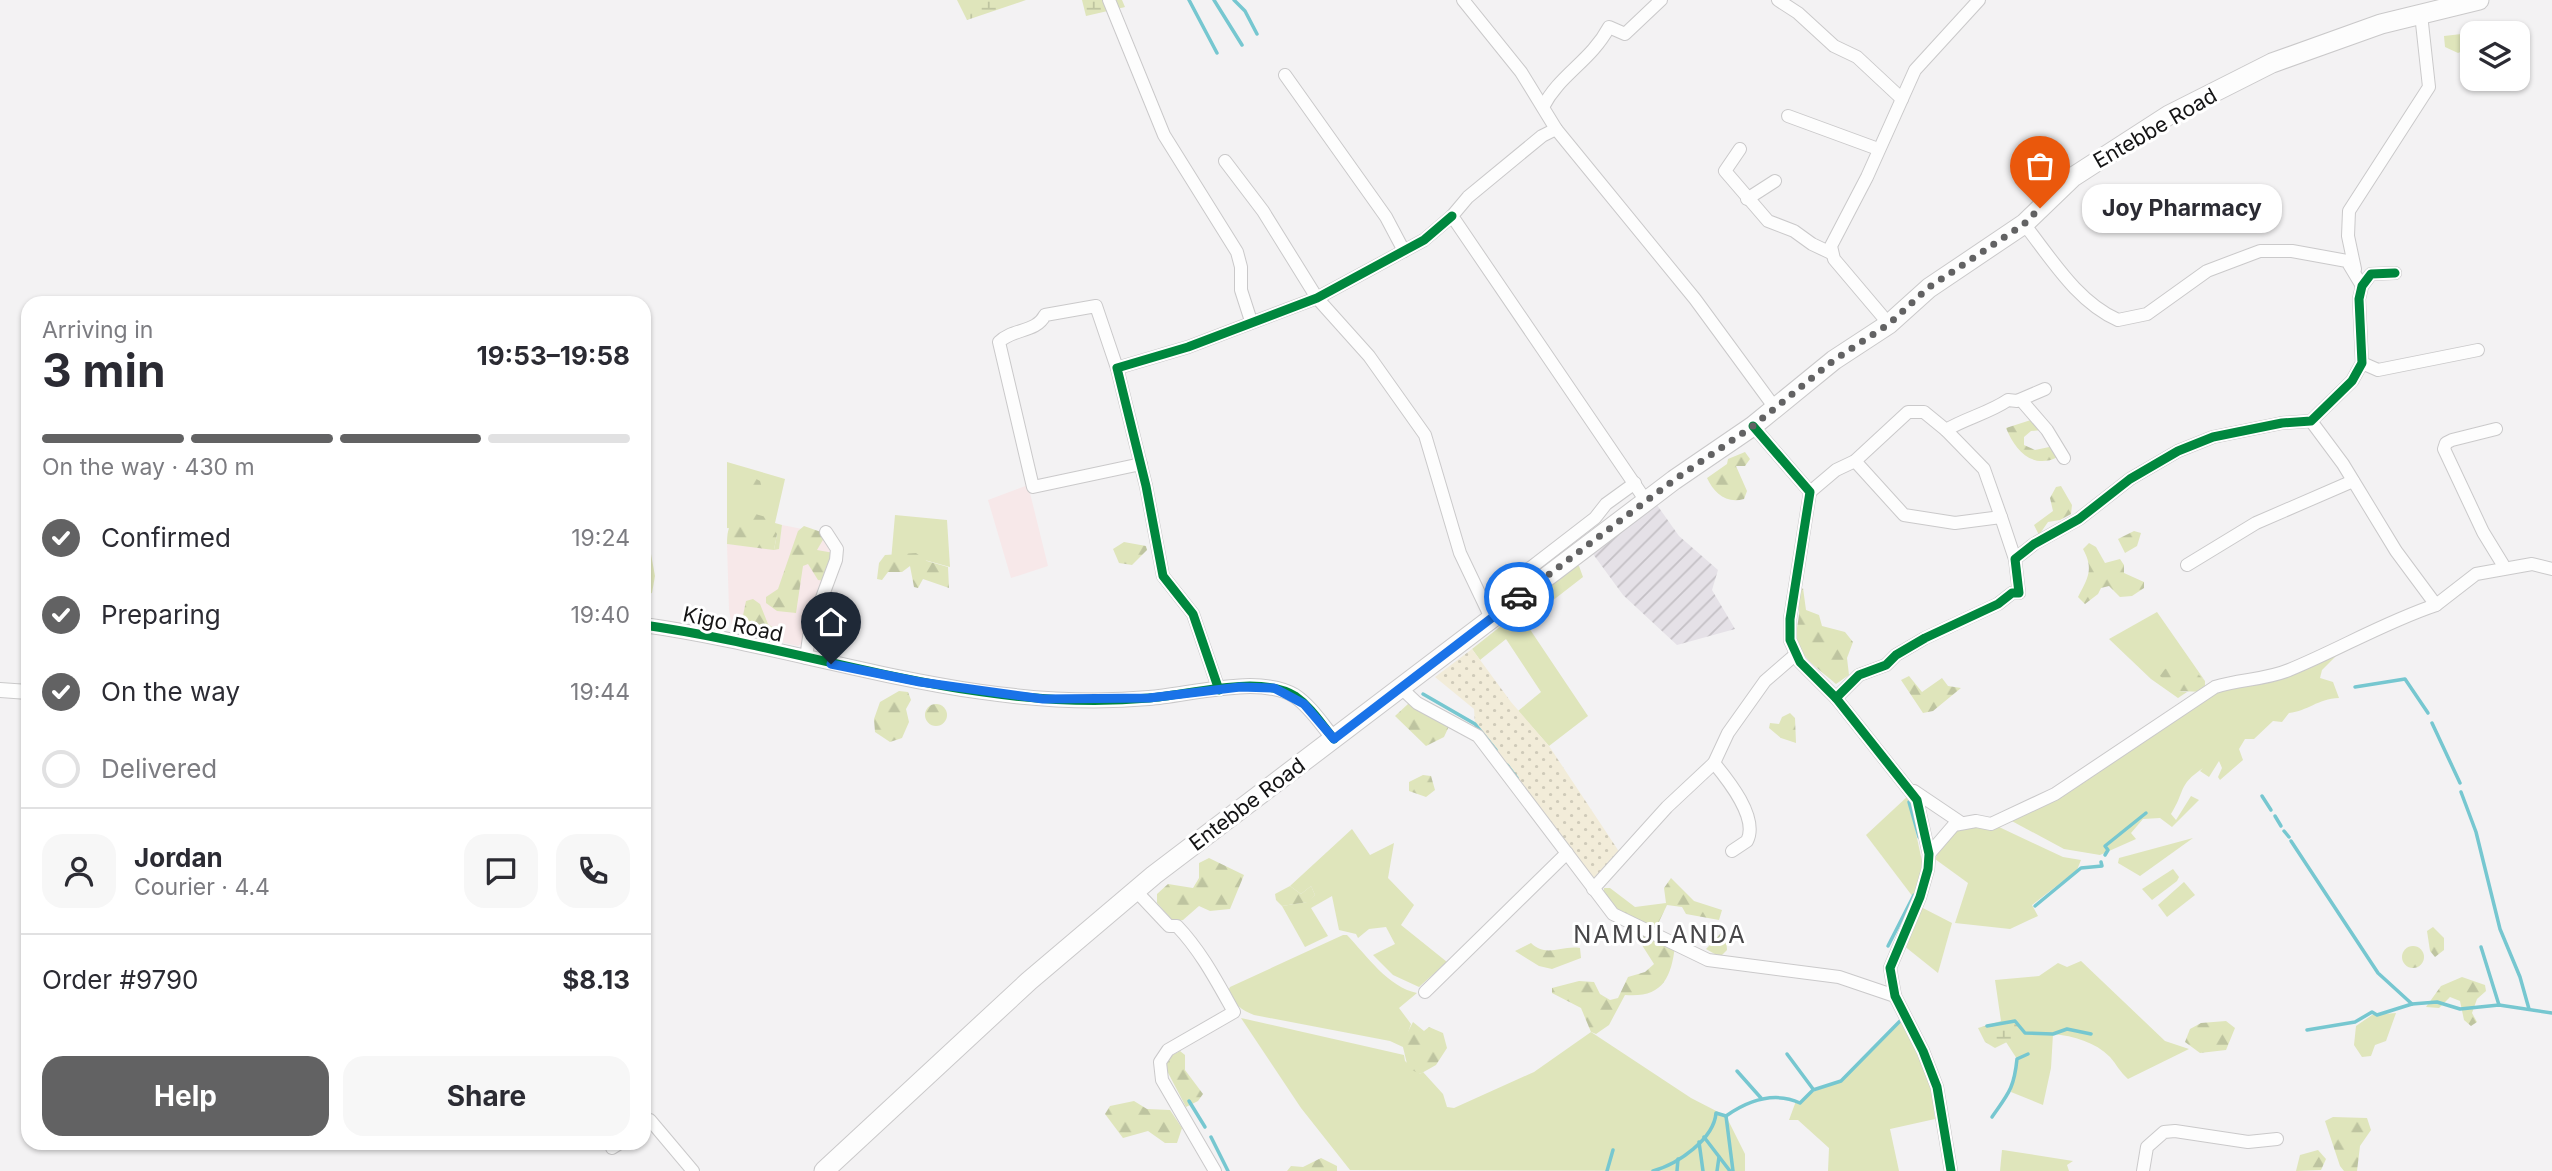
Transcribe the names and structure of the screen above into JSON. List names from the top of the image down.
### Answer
{
  "streets": {
    "main road": ["Entebbe Road"],
    "street": ["Kigo Road"]
  },
  "crossings": [
    ["Entebbe Road", "Kigo Road"]
  ],
  "districts": ["NAMULANDA"],
  "places": ["Joy Pharmacy"],
  "page": {
    "bubble": "Joy Pharmacy",
    "heading": ["3 min", "Arriving in", "19:53–19:58"],
    "panel": [
      "Jordan",
      "Courier · 4.4",
      "Order #9790",
      "$8.13"
    ],
    "bar": "On the way · 430 m",
    "list": [
      ["Confirmed", "19:24"],
      ["Preparing", "19:40"],
      ["On the way", "19:44"],
      "Delivered"
    ],
    "buttons": ["Help", "Share"]
  }
}
